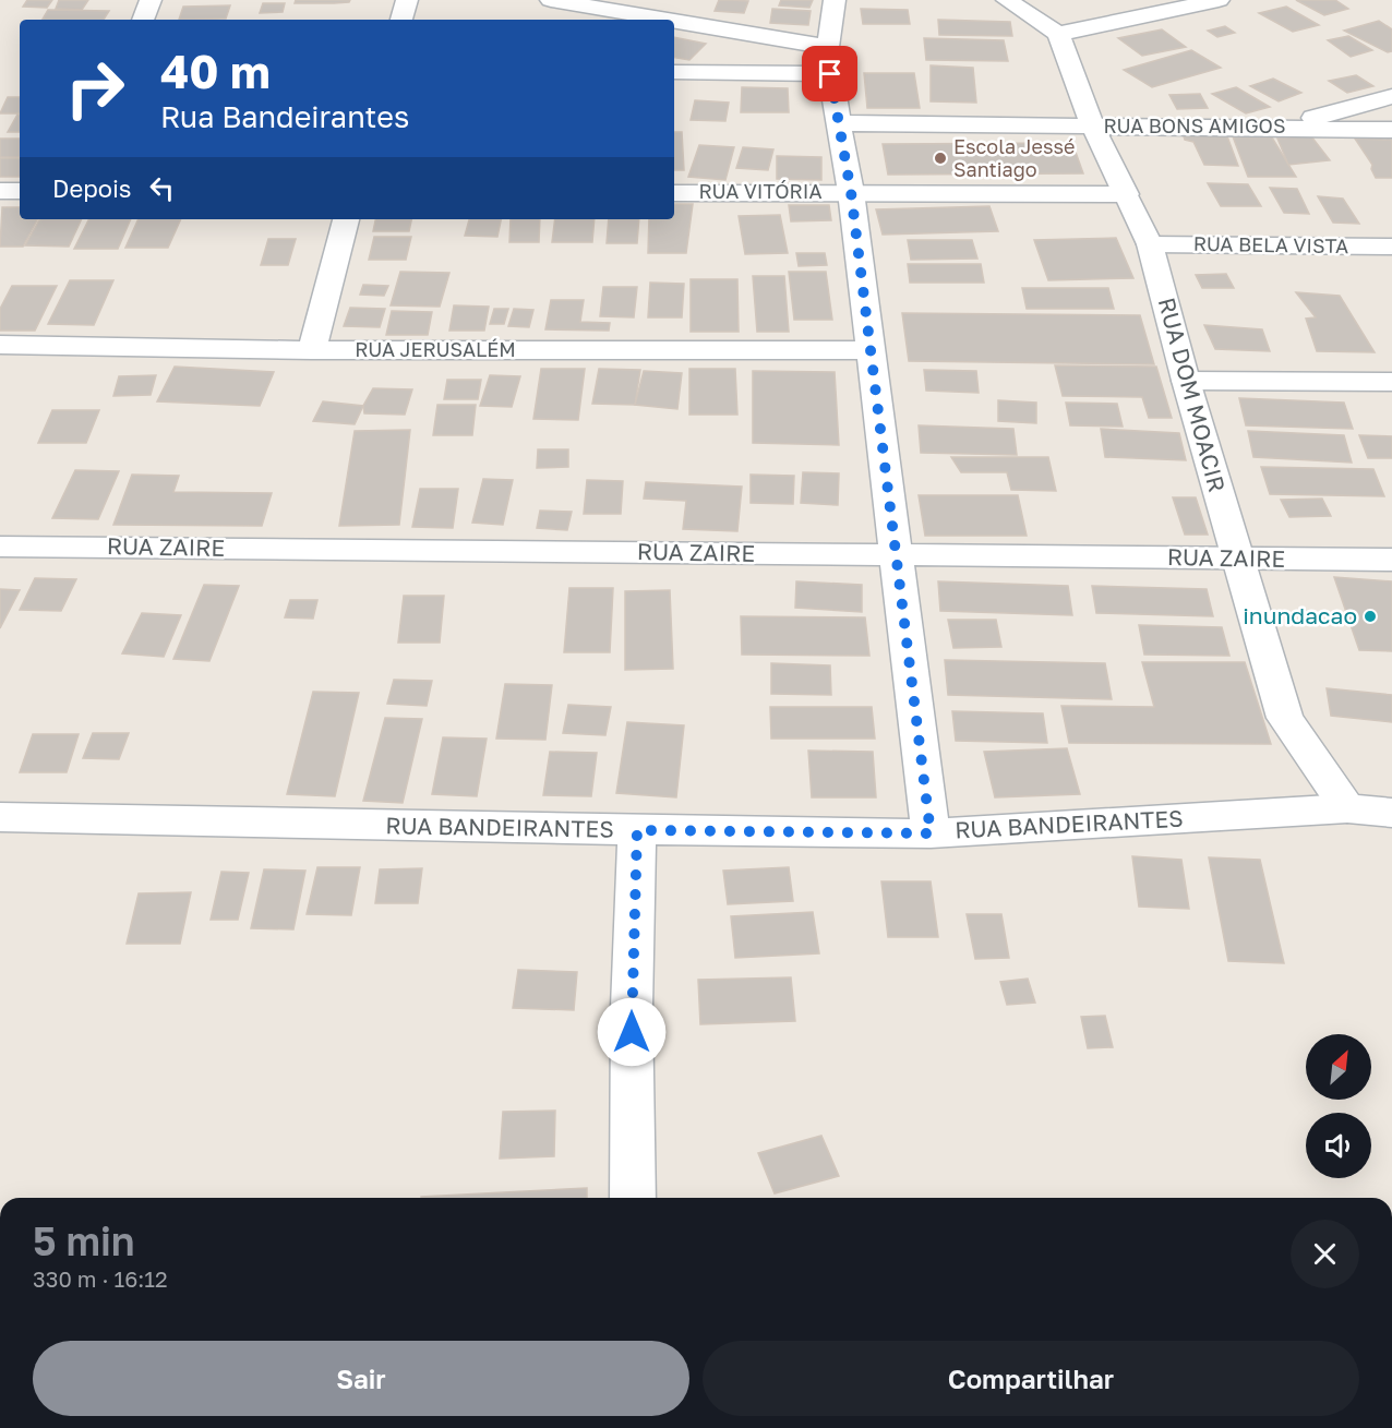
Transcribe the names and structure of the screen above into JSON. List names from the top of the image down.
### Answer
{
  "streets": {
    "street": [
      "RUA BONS AMIGOS",
      "RUA VITÓRIA",
      "RUA BELA VISTA",
      "RUA JERUSALÉM",
      "RUA DOM MOACIR",
      "RUA ZAIRE",
      "RUA BANDEIRANTES"
    ]
  },
  "crossings": [
    ["RUA BONS AMIGOS", "RUA DOM MOACIR"],
    ["RUA VITÓRIA", "RUA DOM MOACIR"],
    ["RUA BELA VISTA", "RUA DOM MOACIR"],
    ["RUA DOM MOACIR", "RUA ZAIRE"],
    ["RUA DOM MOACIR", "RUA BANDEIRANTES"]
  ],
  "places": ["Escola Jessé Santiago", "inundacao"],
  "north": "top right",
  "page": {
    "turn": ["40 m", "Rua Bandeirantes"],
    "then": "Depois",
    "heading": ["5 min", "330 m · 16:12"],
    "buttons": ["Sair", "Compartilhar"]
  }
}
